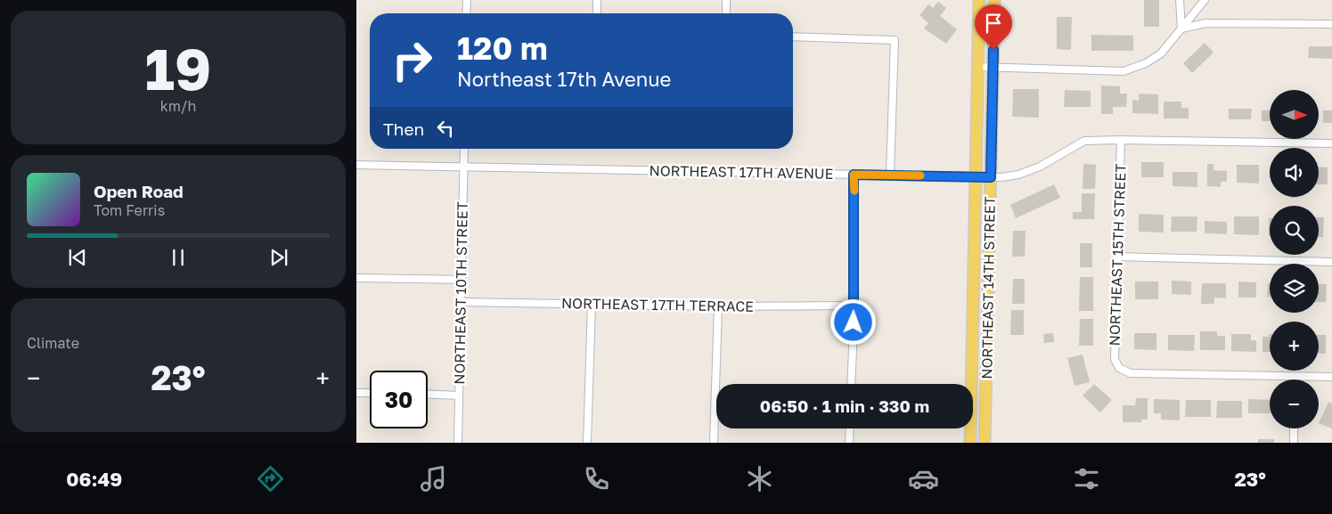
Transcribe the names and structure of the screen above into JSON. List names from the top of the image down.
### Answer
{
  "streets": {
    "main road": ["NORTHEAST 14TH STREET"],
    "street": [
      "NORTHEAST 17TH AVENUE",
      "NORTHEAST 15TH STREET",
      "NORTHEAST 10TH STREET",
      "NORTHEAST 17TH TERRACE"
    ]
  },
  "crossings": [
    ["NORTHEAST 17TH AVENUE", "NORTHEAST 15TH STREET"],
    ["NORTHEAST 17TH AVENUE", "NORTHEAST 14TH STREET"],
    ["NORTHEAST 17TH AVENUE", "NORTHEAST 10TH STREET"],
    ["NORTHEAST 10TH STREET", "NORTHEAST 17TH TERRACE"]
  ],
  "north": "right",
  "page": {
    "tile": [
      ["19", "km/h"],
      "Climate"
    ],
    "turn": ["120 m", "Northeast 17th Avenue"],
    "map_buttons": ["+", "−"],
    "then": "Then",
    "song": ["Open Road", "Tom Ferris"],
    "heat": ["−", "23°", "+"],
    "limit": "30",
    "trip": "06:50 · 1 min · 330 m",
    "tabs": ["06:49", "23°"]
  }
}
